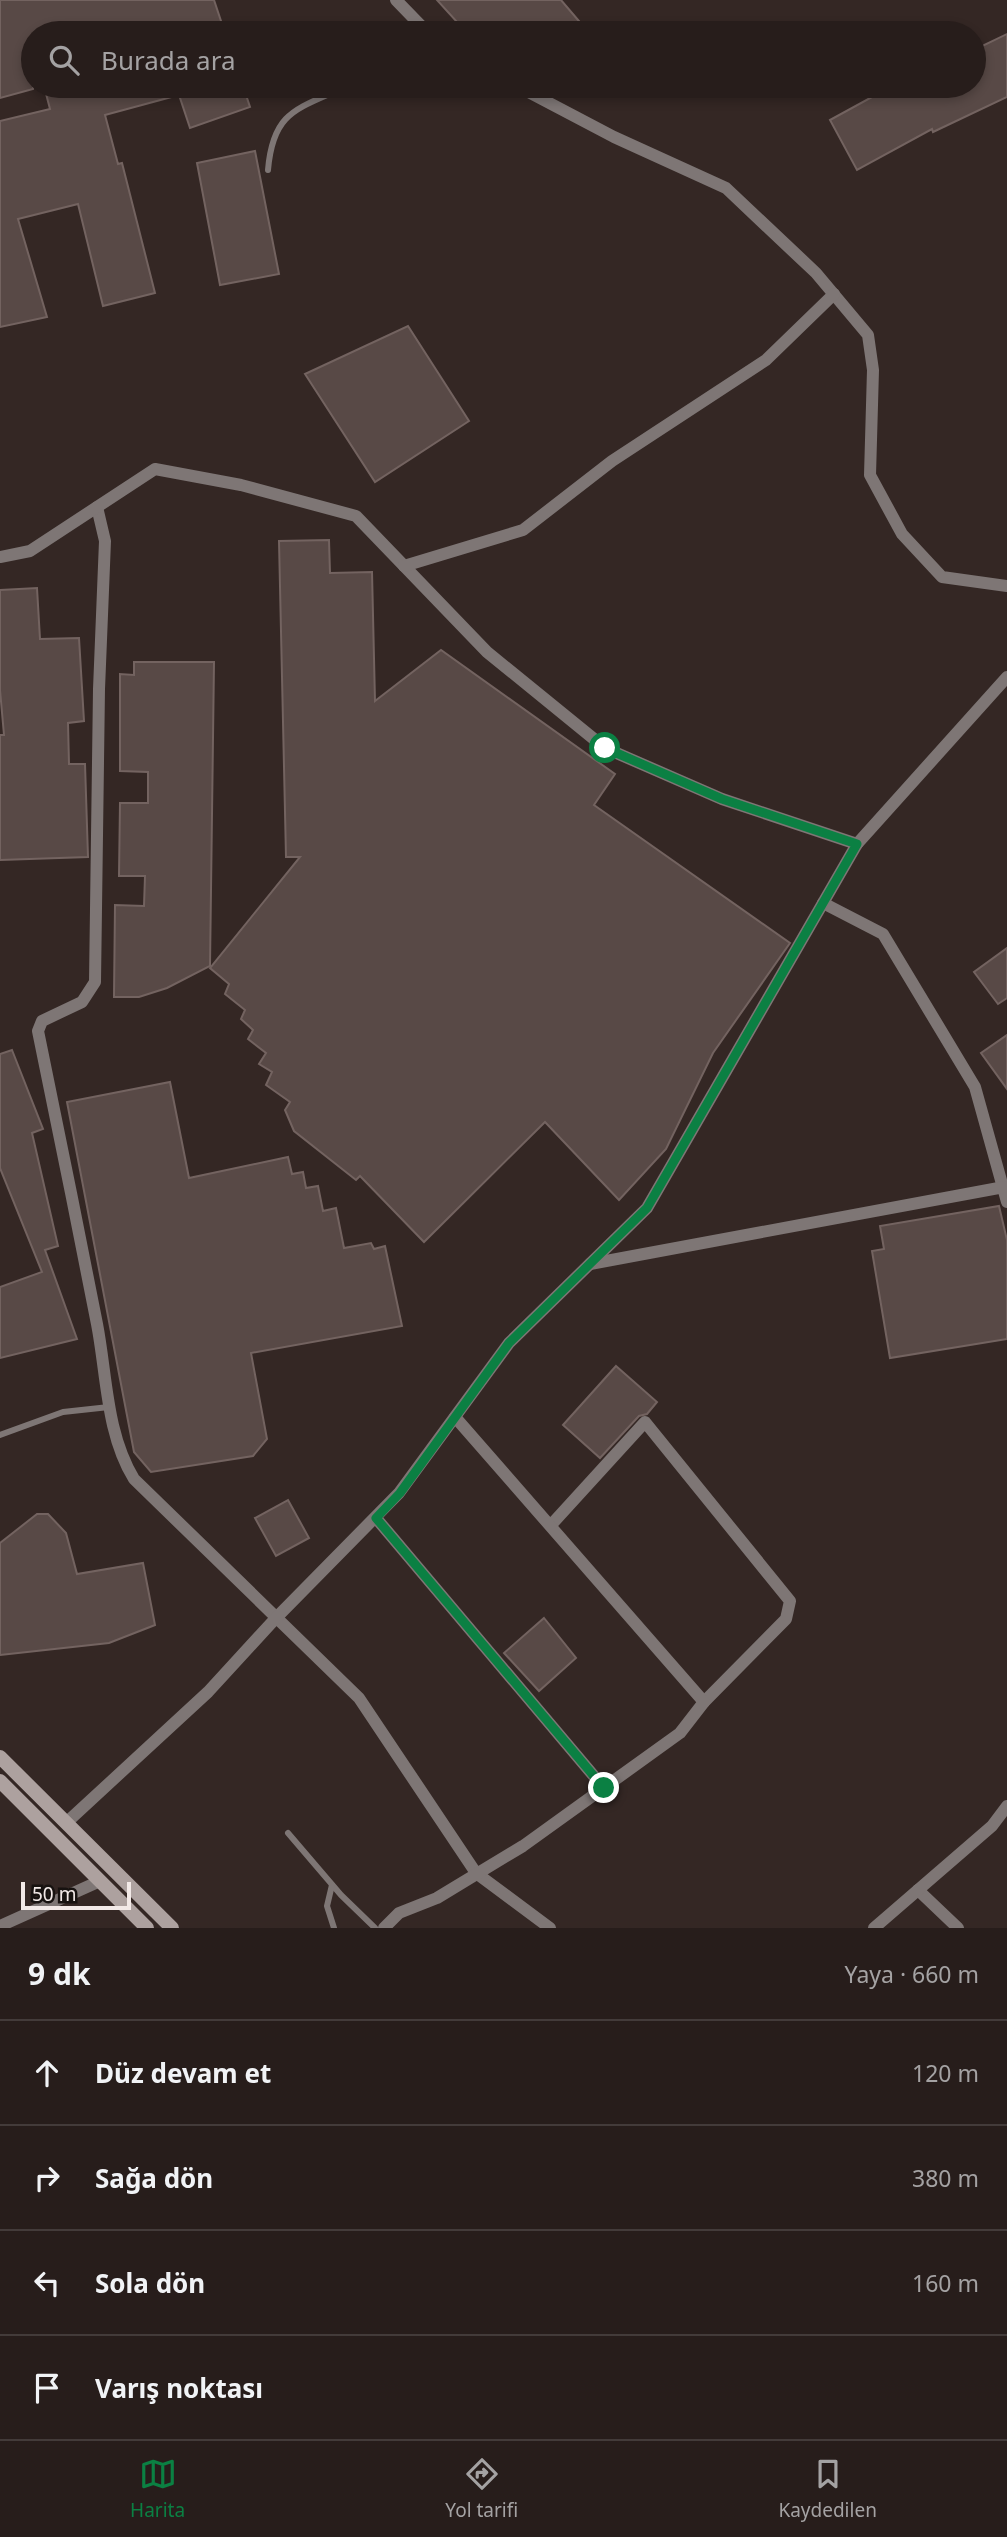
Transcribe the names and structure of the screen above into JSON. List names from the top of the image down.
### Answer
{
  "scale_bar": "50 m",
  "page": {
    "search": "Burada ara",
    "scale": "50 m",
    "heading": ["9 dk", "Yaya · 660 m"],
    "list": [
      ["Düz devam et", "120 m"],
      ["Sağa dön", "380 m"],
      ["Sola dön", "160 m"],
      "Varış noktası"
    ],
    "nav": ["Harita", "Yol tarifi", "Kaydedilen"]
  }
}
